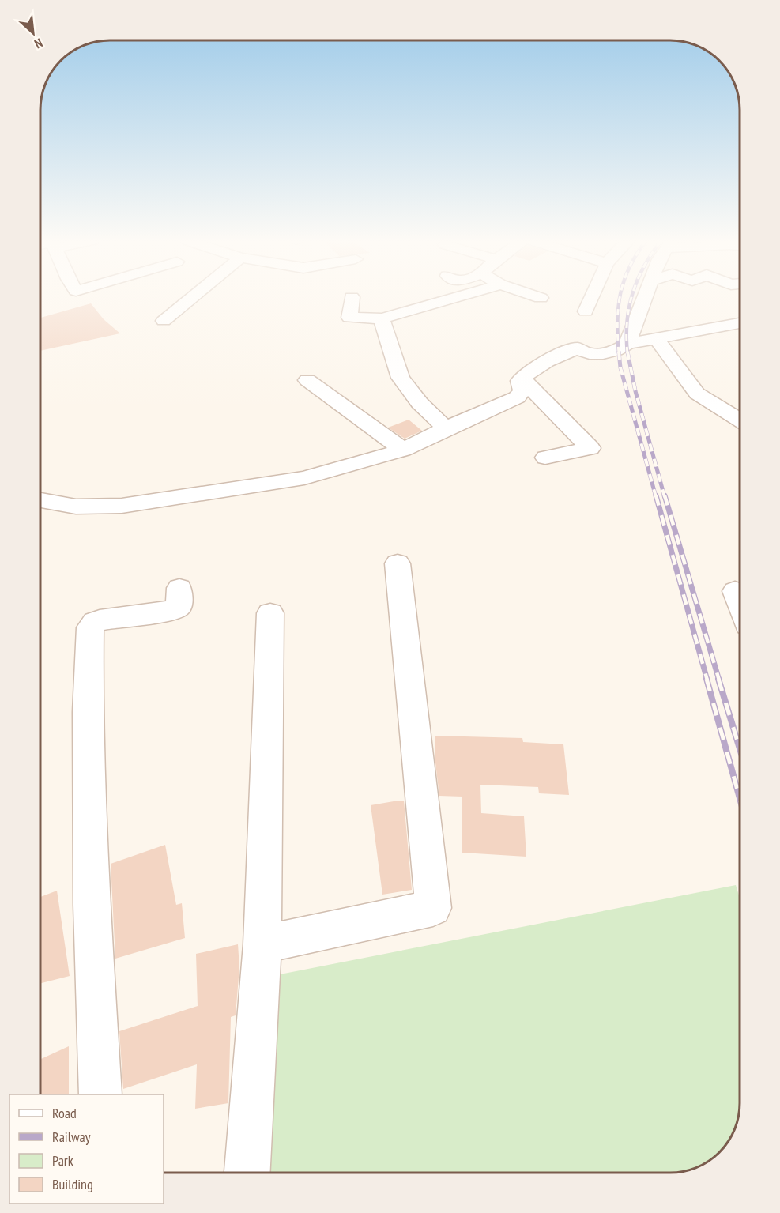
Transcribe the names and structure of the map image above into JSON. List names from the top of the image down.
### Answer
{
  "legend": [
    "Road",
    "Railway",
    "Park",
    "Building"
  ],
  "north": "bottom right"
}
